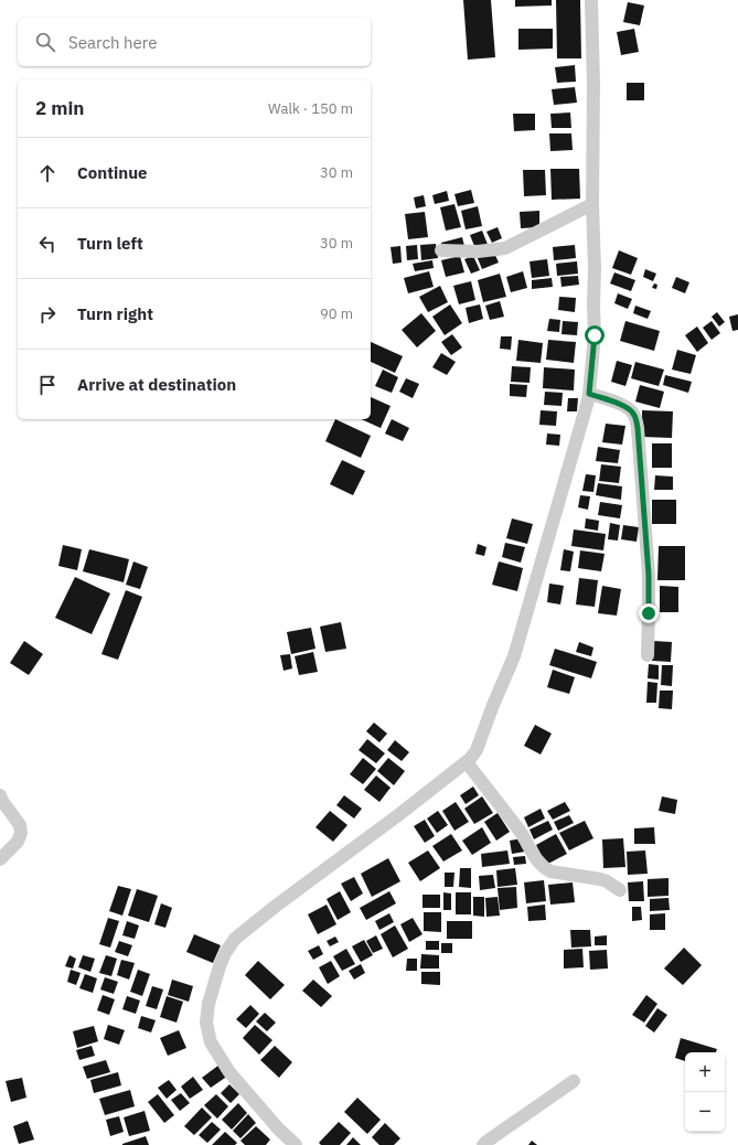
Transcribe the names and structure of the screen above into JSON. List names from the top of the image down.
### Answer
{
  "page": {
    "search": "Search here",
    "heading": ["2 min", "Walk · 150 m"],
    "list": [
      ["Continue", "30 m"],
      ["Turn left", "30 m"],
      ["Turn right", "90 m"],
      "Arrive at destination"
    ],
    "map_buttons": ["+", "−"]
  }
}
